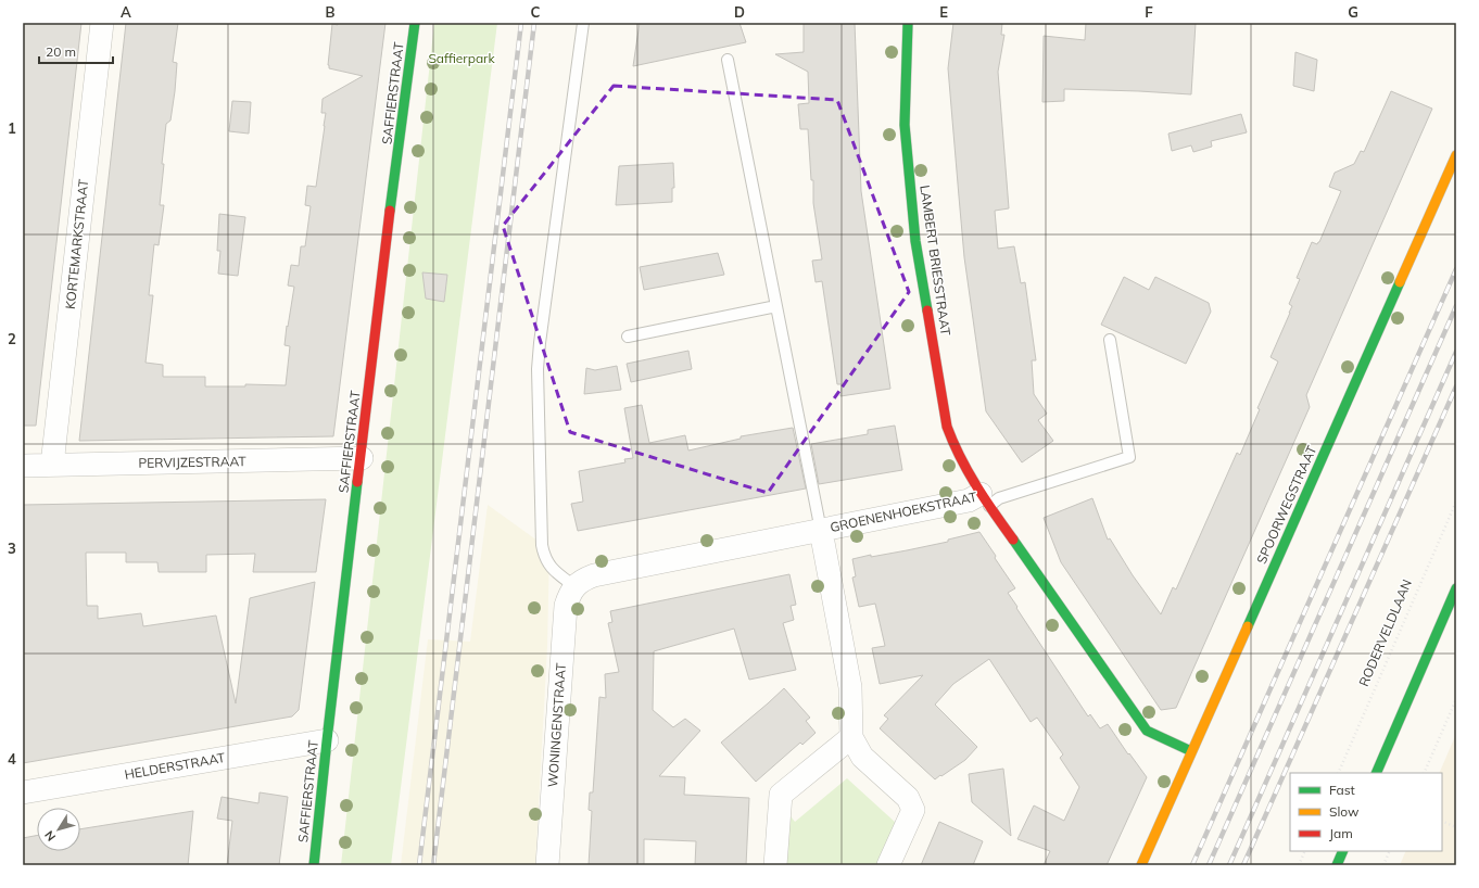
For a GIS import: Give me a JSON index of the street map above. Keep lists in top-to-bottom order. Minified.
{"streets":{"street":["SAFFIERSTRAAT","KORTEMARKSTRAAT","LAMBERT BRIESSTRAAT","PERVIJZESTRAAT","SPOORWEGSTRAAT","GROENENHOEKSTRAAT","WONINGENSTRAAT","HELDERSTRAAT"],"path":["RODERVELDLAAN"]},"crossings":[["SAFFIERSTRAAT","PERVIJZESTRAAT"],["SAFFIERSTRAAT","HELDERSTRAAT"],["KORTEMARKSTRAAT","PERVIJZESTRAAT"],["LAMBERT BRIESSTRAAT","GROENENHOEKSTRAAT"],["SPOORWEGSTRAAT","GROENENHOEKSTRAAT"],["GROENENHOEKSTRAAT","WONINGENSTRAAT"]],"parks":["Saffierpark"],"legend":["Fast","Slow","Jam"],"scale_bar":"20 m","north":"bottom left","grid":{"columns":["A","B","C","D","E","F","G"],"rows":["1","2","3","4"]}}
